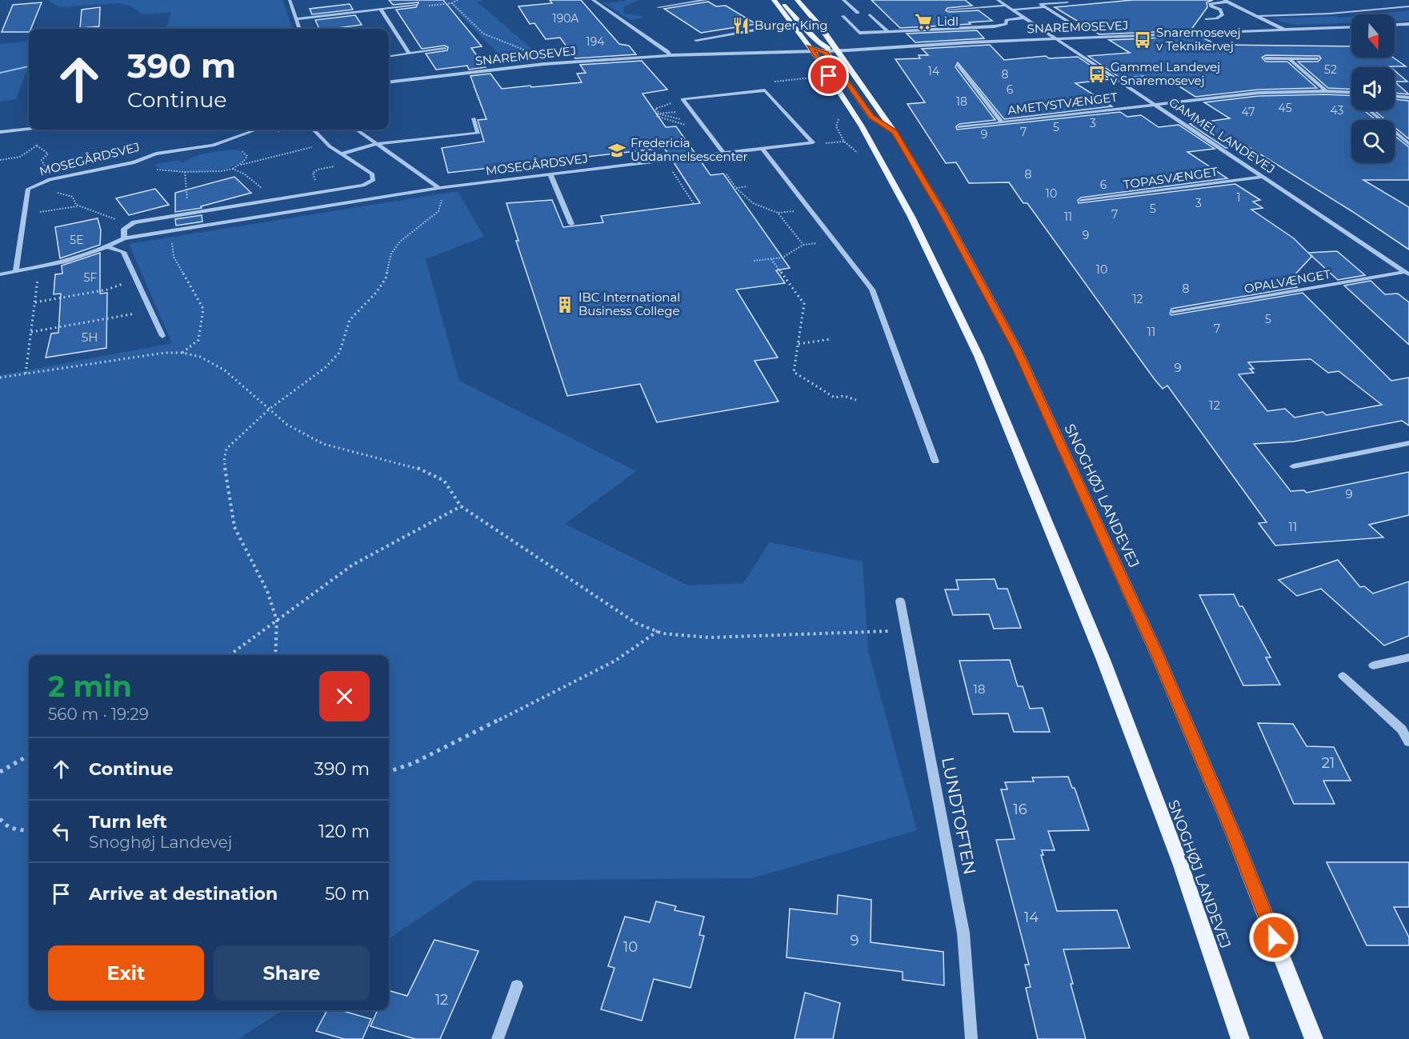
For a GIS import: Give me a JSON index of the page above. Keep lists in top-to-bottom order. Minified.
{"streets":{"main road":["SNOGHØJ LANDEVEJ"],"street":["SNAREMOSEVEJ","AMETYSTVÆNGET","GAMMEL LANDEVEJ","MOSEGÅRDSVEJ","TOPASVÆNGET","OPALVÆNGET","LUNDTOFTEN"]},"crossings":[["SNAREMOSEVEJ","GAMMEL LANDEVEJ"],["SNAREMOSEVEJ","SNOGHØJ LANDEVEJ"],["AMETYSTVÆNGET","GAMMEL LANDEVEJ"],["GAMMEL LANDEVEJ","TOPASVÆNGET"],["GAMMEL LANDEVEJ","OPALVÆNGET"]],"places":{"supermarket":["Lidl"],"restaurant":["Burger King"],"bus stop":["Snaremosevej v Teknikervej","Gammel Landevej v Snaremosevej"],"school or university":["Fredericia Uddannelsescenter"],"building":["IBC International Business College"]},"house_numbers":["190A","194","52","14","8","6","18","45","43","47","3","5","7","9","8","6","10","1","3","5","7","11","9","5E","10","5F","8","12","5","7","11","5H","9","12","9","11","18","21","16","14","9","10","12"],"north":"bottom","page":{"turn":["390 m","Continue"],"heading":["2 min","560 m · 19:29"],"list":[{"name":"Continue","value":"390 m"},{"name":"Turn left","note":"Snoghøj Landevej","value":"120 m"},{"name":"Arrive at destination","value":"50 m"}],"buttons":["Exit","Share"]}}
